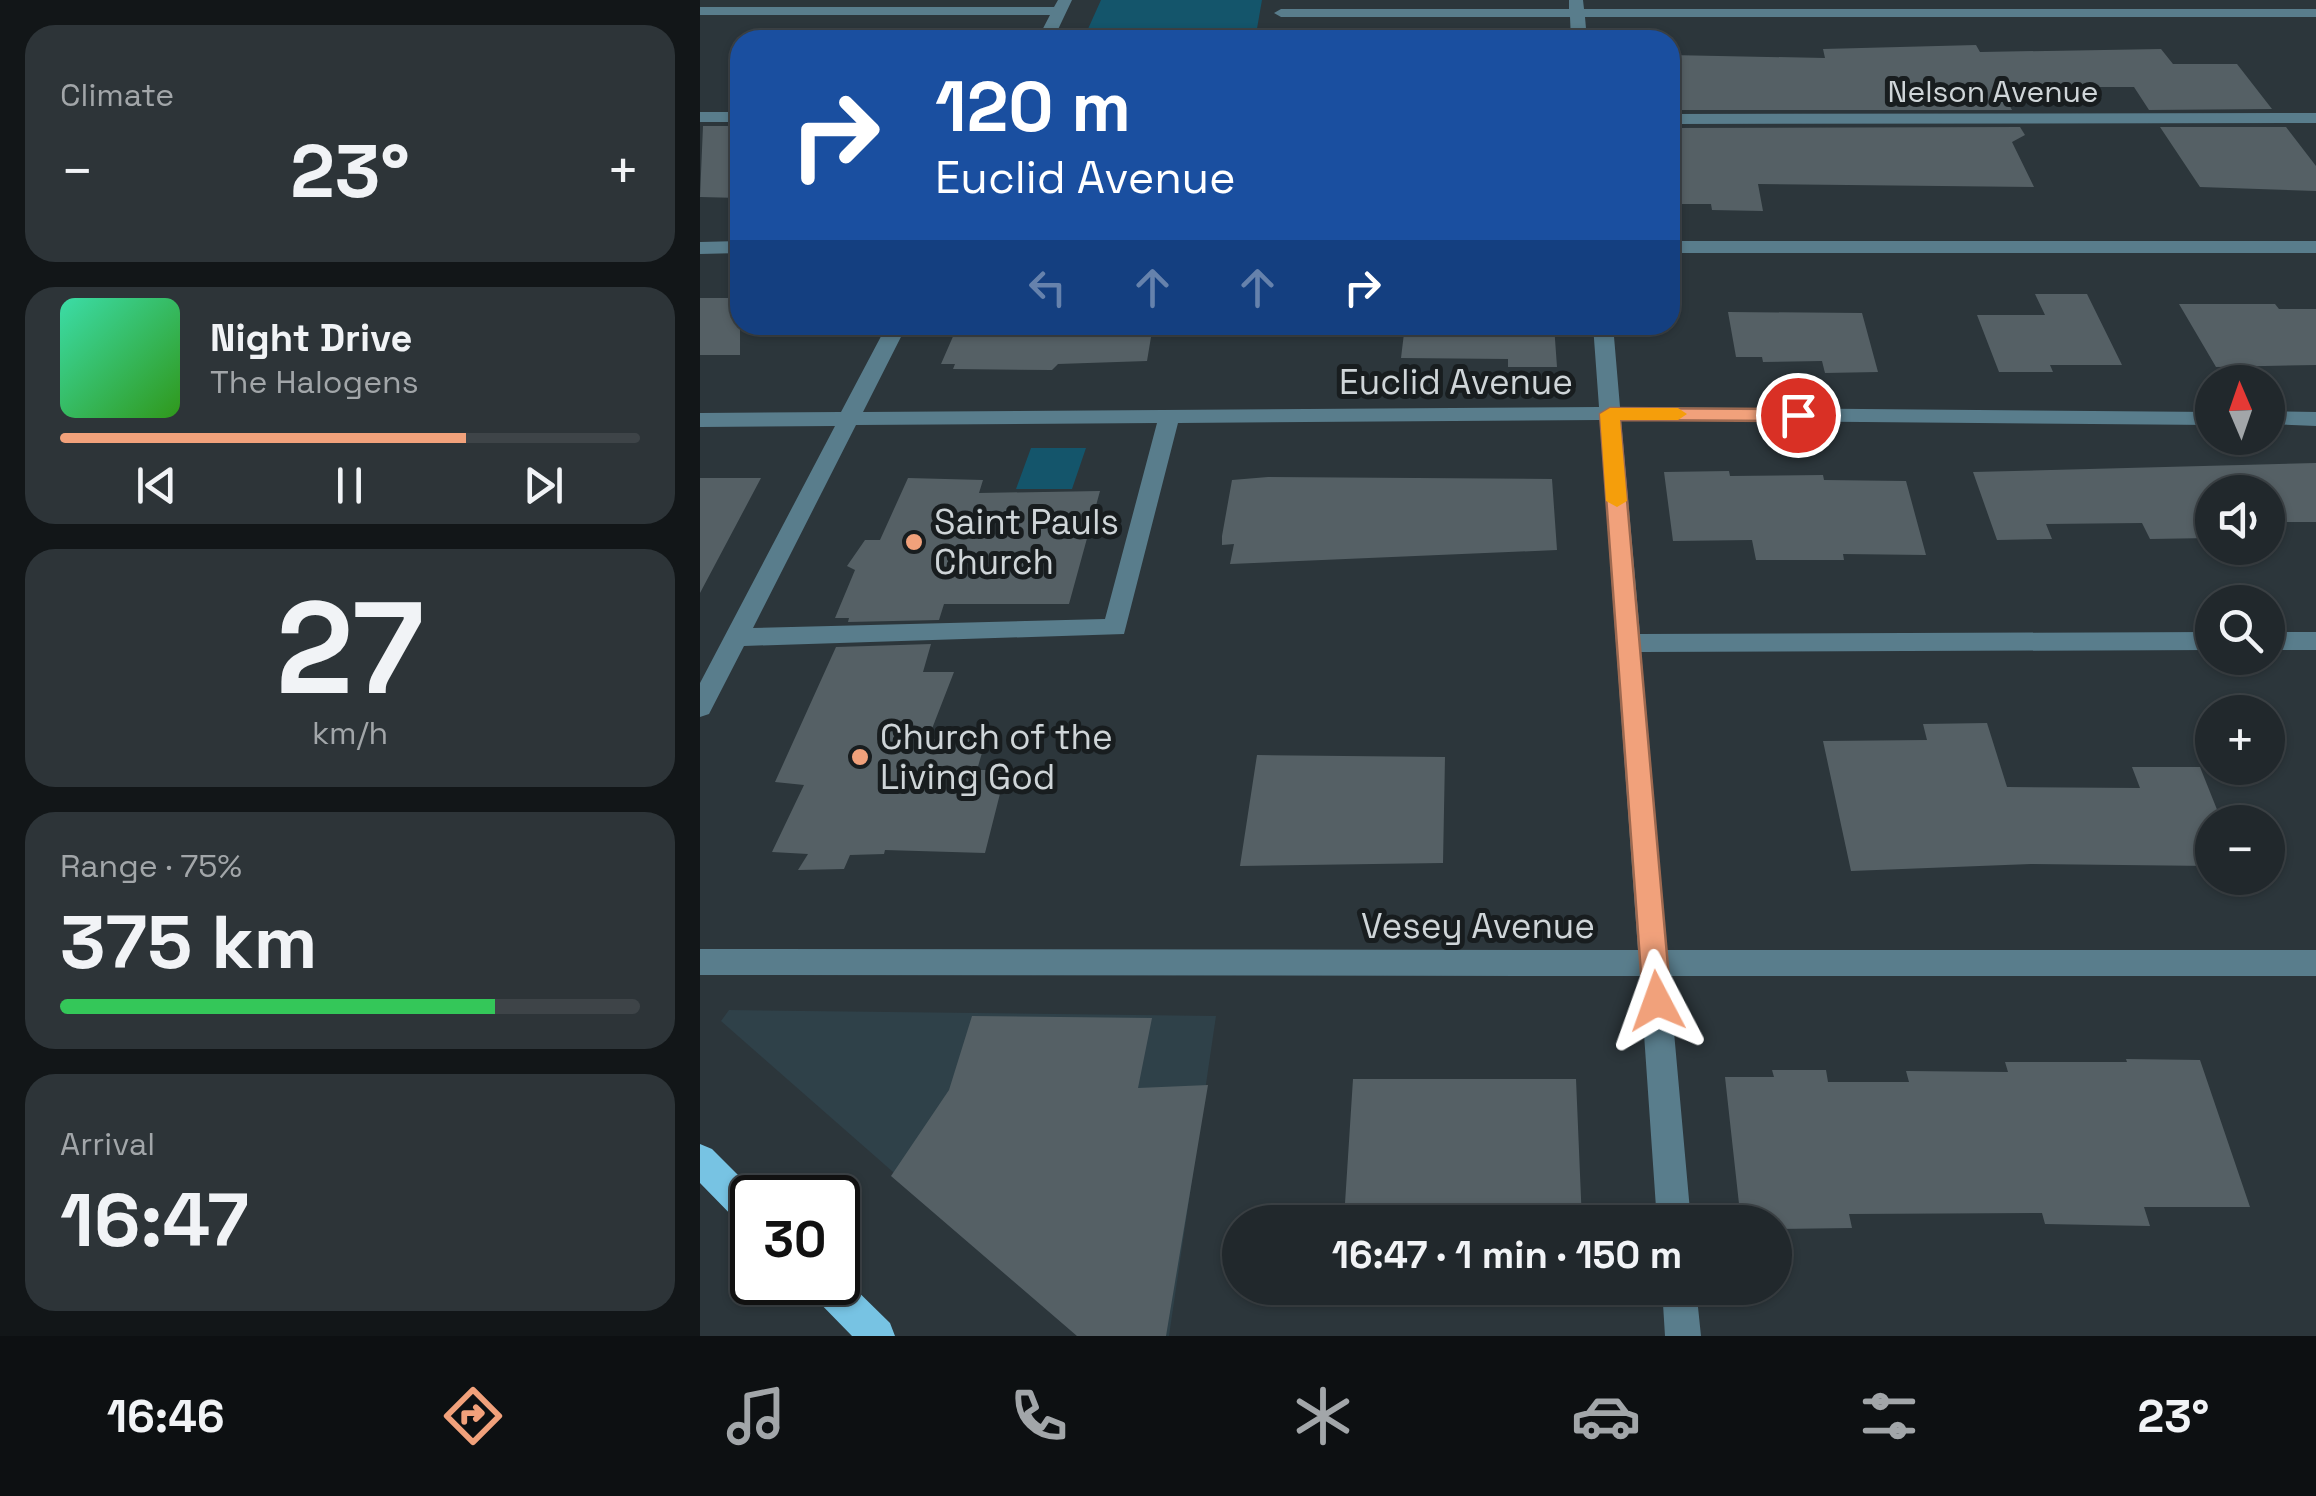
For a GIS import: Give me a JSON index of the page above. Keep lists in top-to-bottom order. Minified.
{"streets":{"street":["Nelson Avenue","Euclid Avenue","Vesey Avenue"]},"places":["Saint Pauls Church","Church of the Living God"],"north":"top","page":{"tile":["Climate",["27","km/h"],["Range · 75%","375 km"],["Arrival","16:47"]],"turn":["120 m","Euclid Avenue"],"heat":["−","23°","+"],"song":["Night Drive","The Halogens"],"map_buttons":["+","−"],"limit":"30","trip":"16:47 · 1 min · 150 m","tabs":["16:46","23°"]}}
